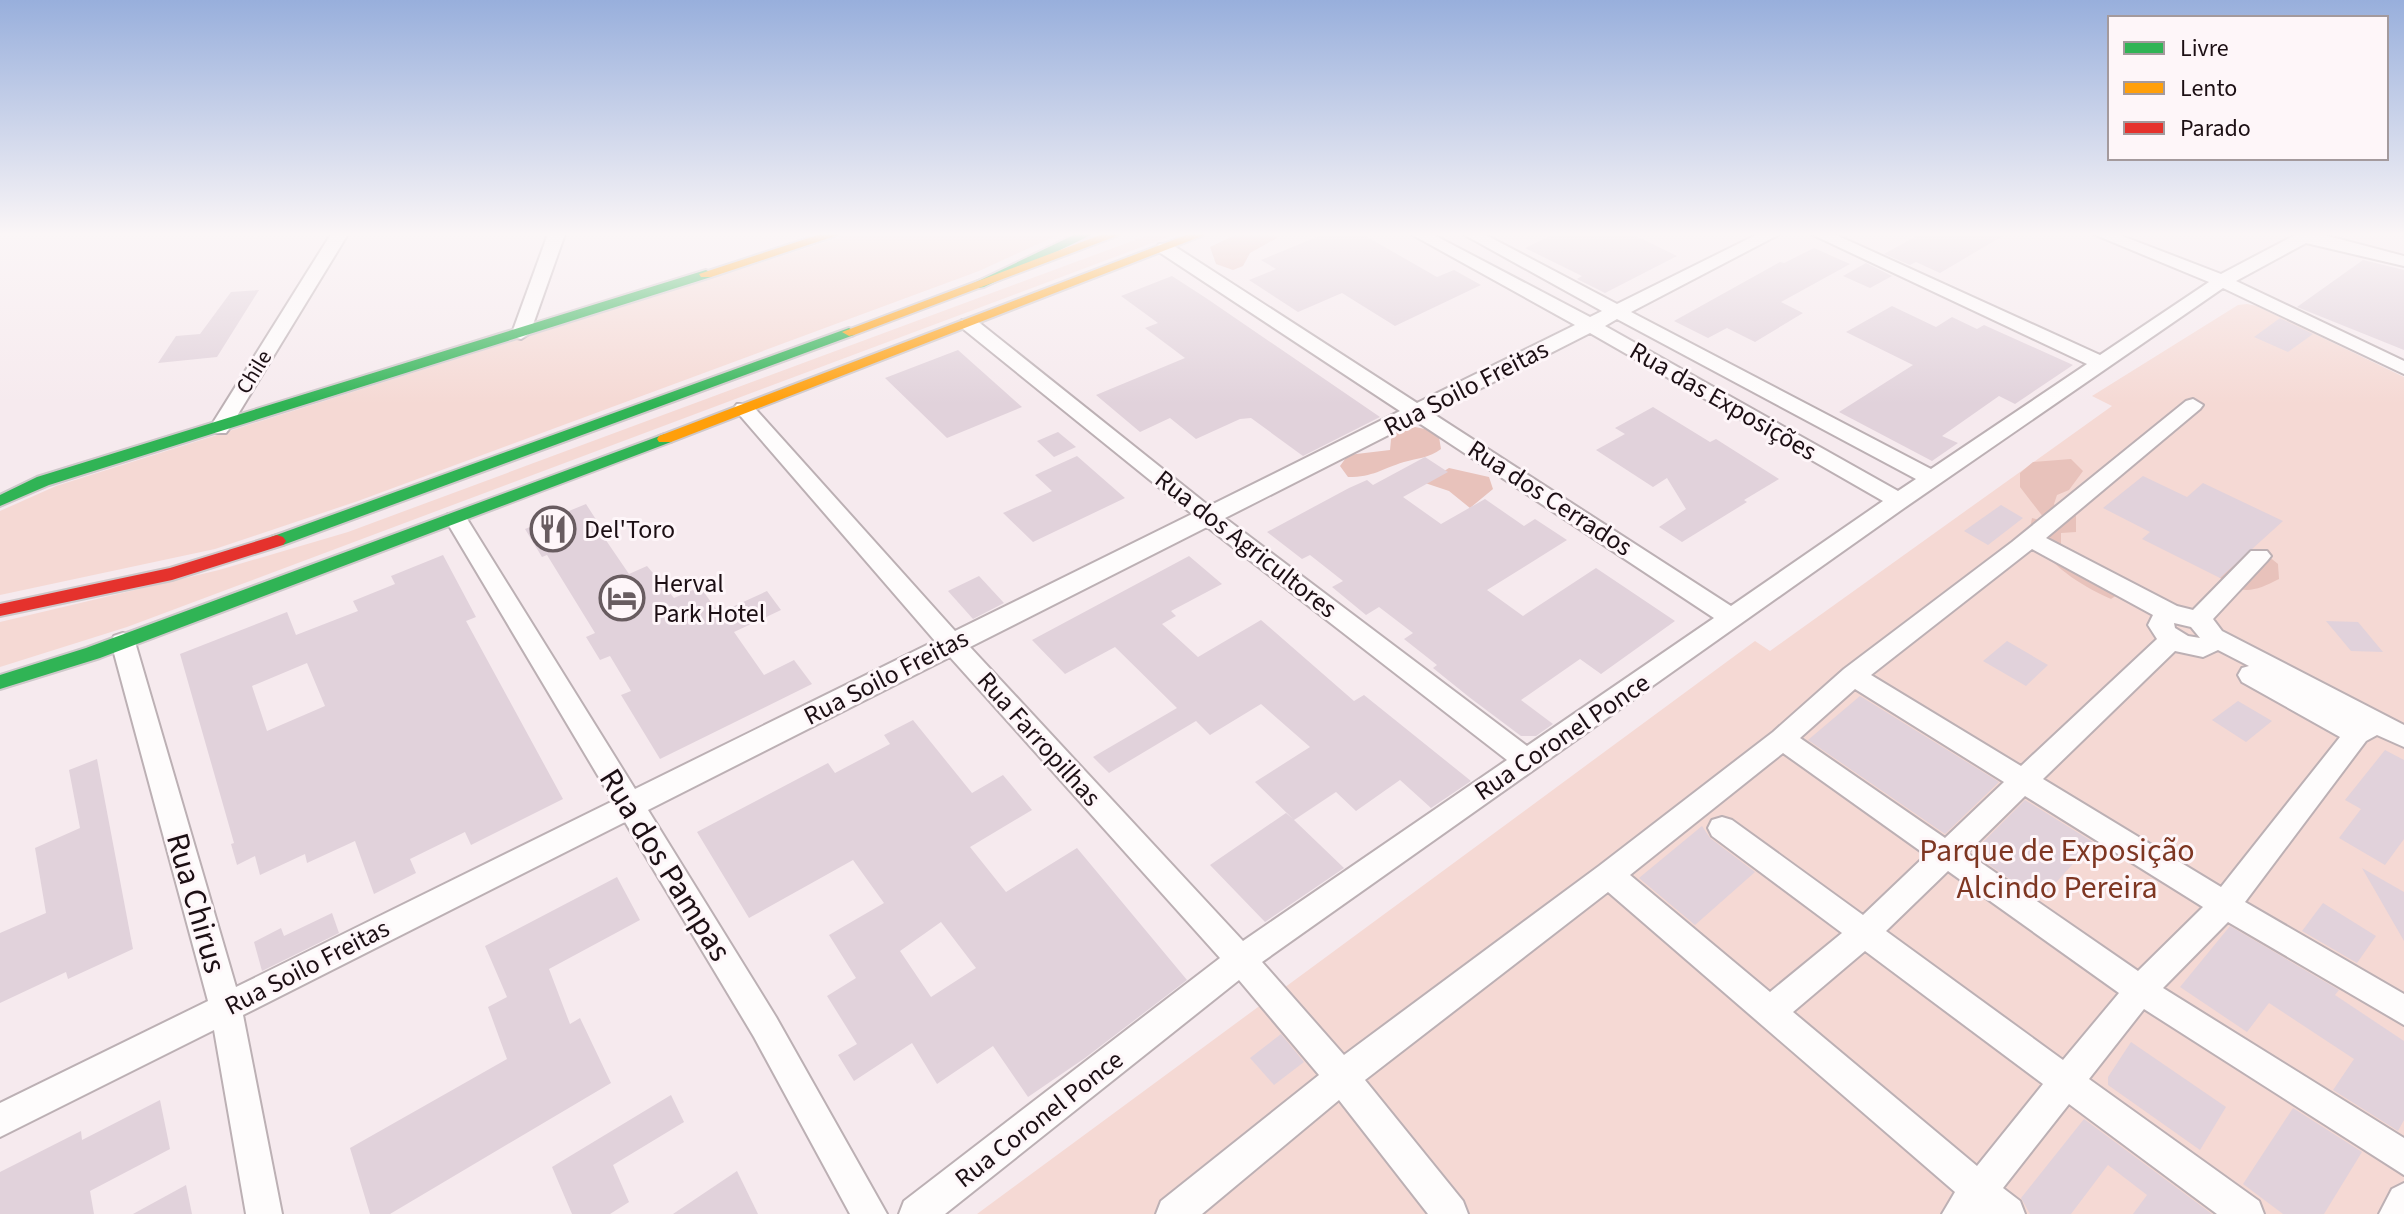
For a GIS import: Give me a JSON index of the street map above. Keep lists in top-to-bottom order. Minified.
{"streets":{"street":["Chile","Rua Soilo Freitas","Rua das Exposições","Rua dos Cerrados","Rua dos Agricultores","Rua Coronel Ponce","Rua Farropilhas","Rua dos Pampas","Rua Chirus"]},"crossings":[["Rua Soilo Freitas","Rua das Exposições"],["Rua Soilo Freitas","Rua dos Cerrados"],["Rua Soilo Freitas","Rua dos Agricultores"],["Rua Soilo Freitas","Rua Farropilhas"],["Rua Soilo Freitas","Rua dos Pampas"],["Rua Soilo Freitas","Rua Chirus"],["Rua das Exposições","Rua Coronel Ponce"],["Rua dos Cerrados","Rua Coronel Ponce"],["Rua dos Agricultores","Rua Coronel Ponce"],["Rua Coronel Ponce","Rua Farropilhas"]],"parks":["Parque de Exposição Alcindo Pereira"],"places":{"restaurant":["Del'Toro"],"hotel":["Herval Park Hotel"]},"legend":["Livre","Lento","Parado"]}
